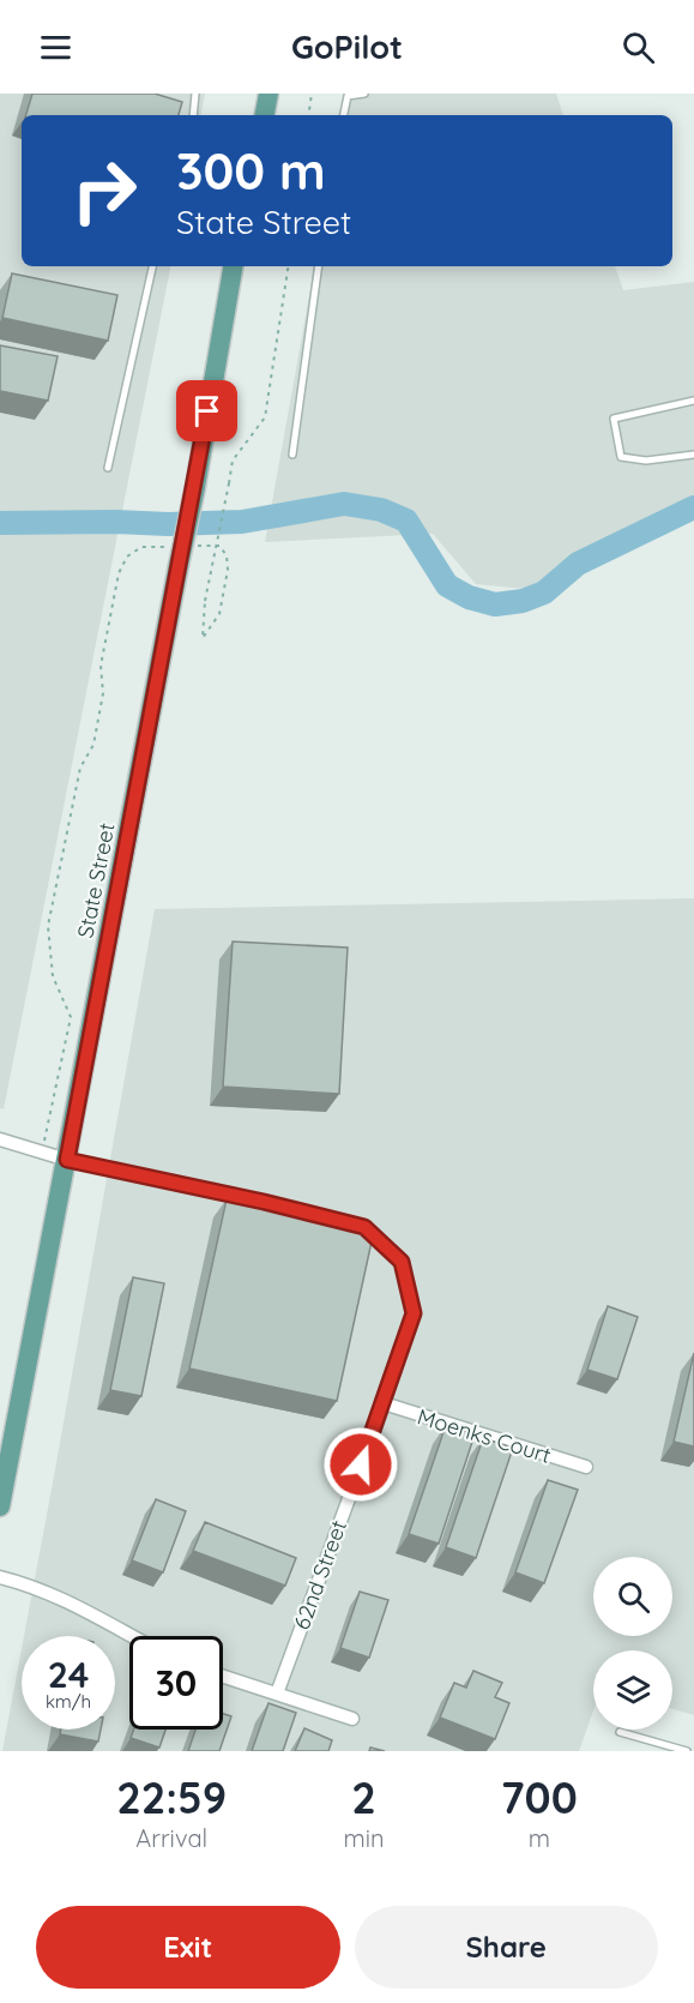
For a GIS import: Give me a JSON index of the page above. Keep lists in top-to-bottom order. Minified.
{"streets":{"main road":["State Street"],"street":["Moenks Court","62nd Street"]},"crossings":[["State Street","62nd Street"],["Moenks Court","62nd Street"]],"page":{"header":"GoPilot","turn":["300 m","State Street"],"speed":"24 km/h","limit":"30","eta":["22:59","Arrival","2","min","700","m"],"buttons":["Exit","Share"]}}
